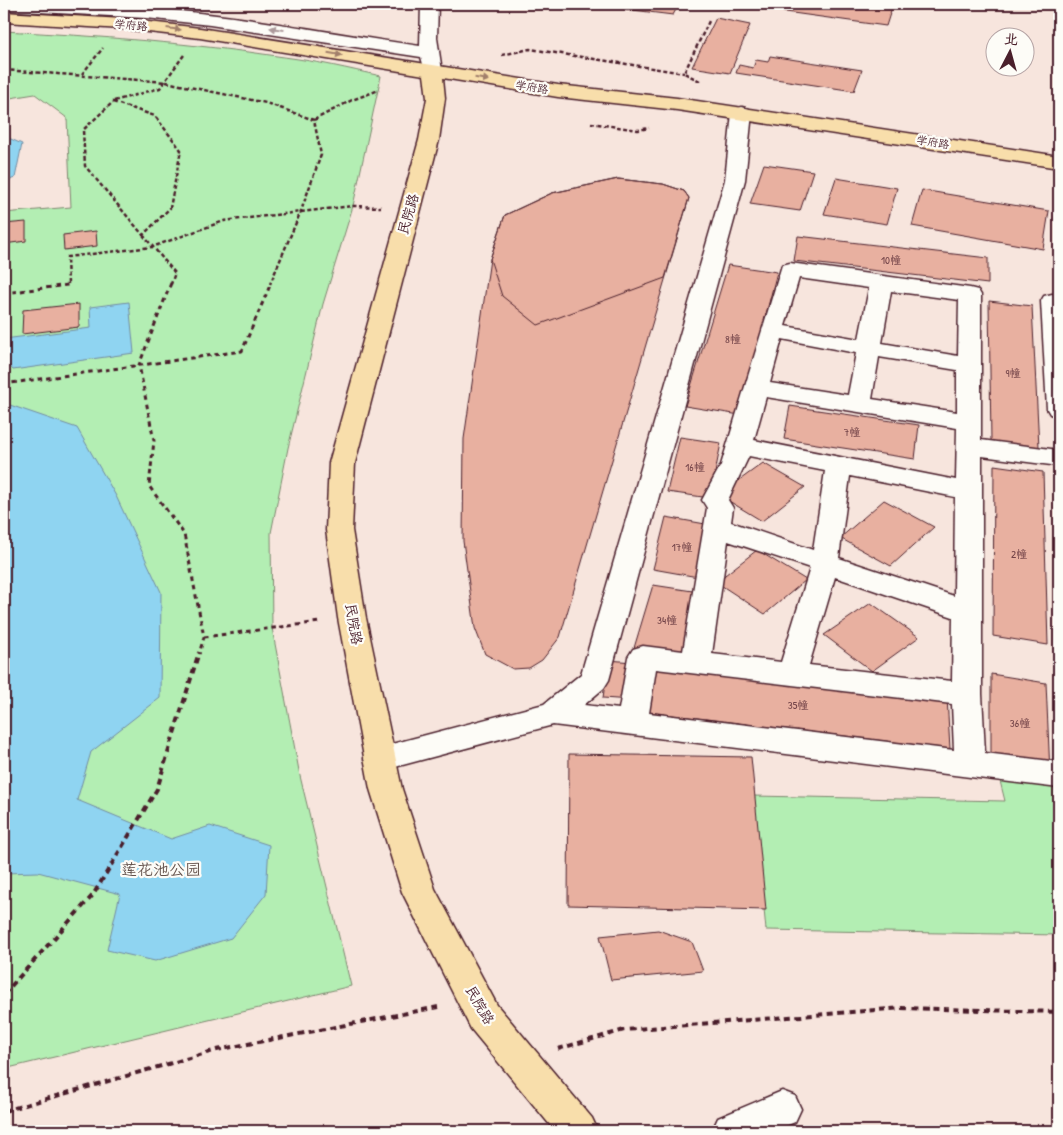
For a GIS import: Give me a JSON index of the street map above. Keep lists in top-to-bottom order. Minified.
{"streets":{"main road":["学府路","民院路"]},"crossings":[["学府路","民院路"]],"parks":["莲花池公园"],"house_numbers":["10幢","8幢","9幢","7幢","16幢","17幢","2幢","34幢","35幢","36幢"],"north":"top"}
